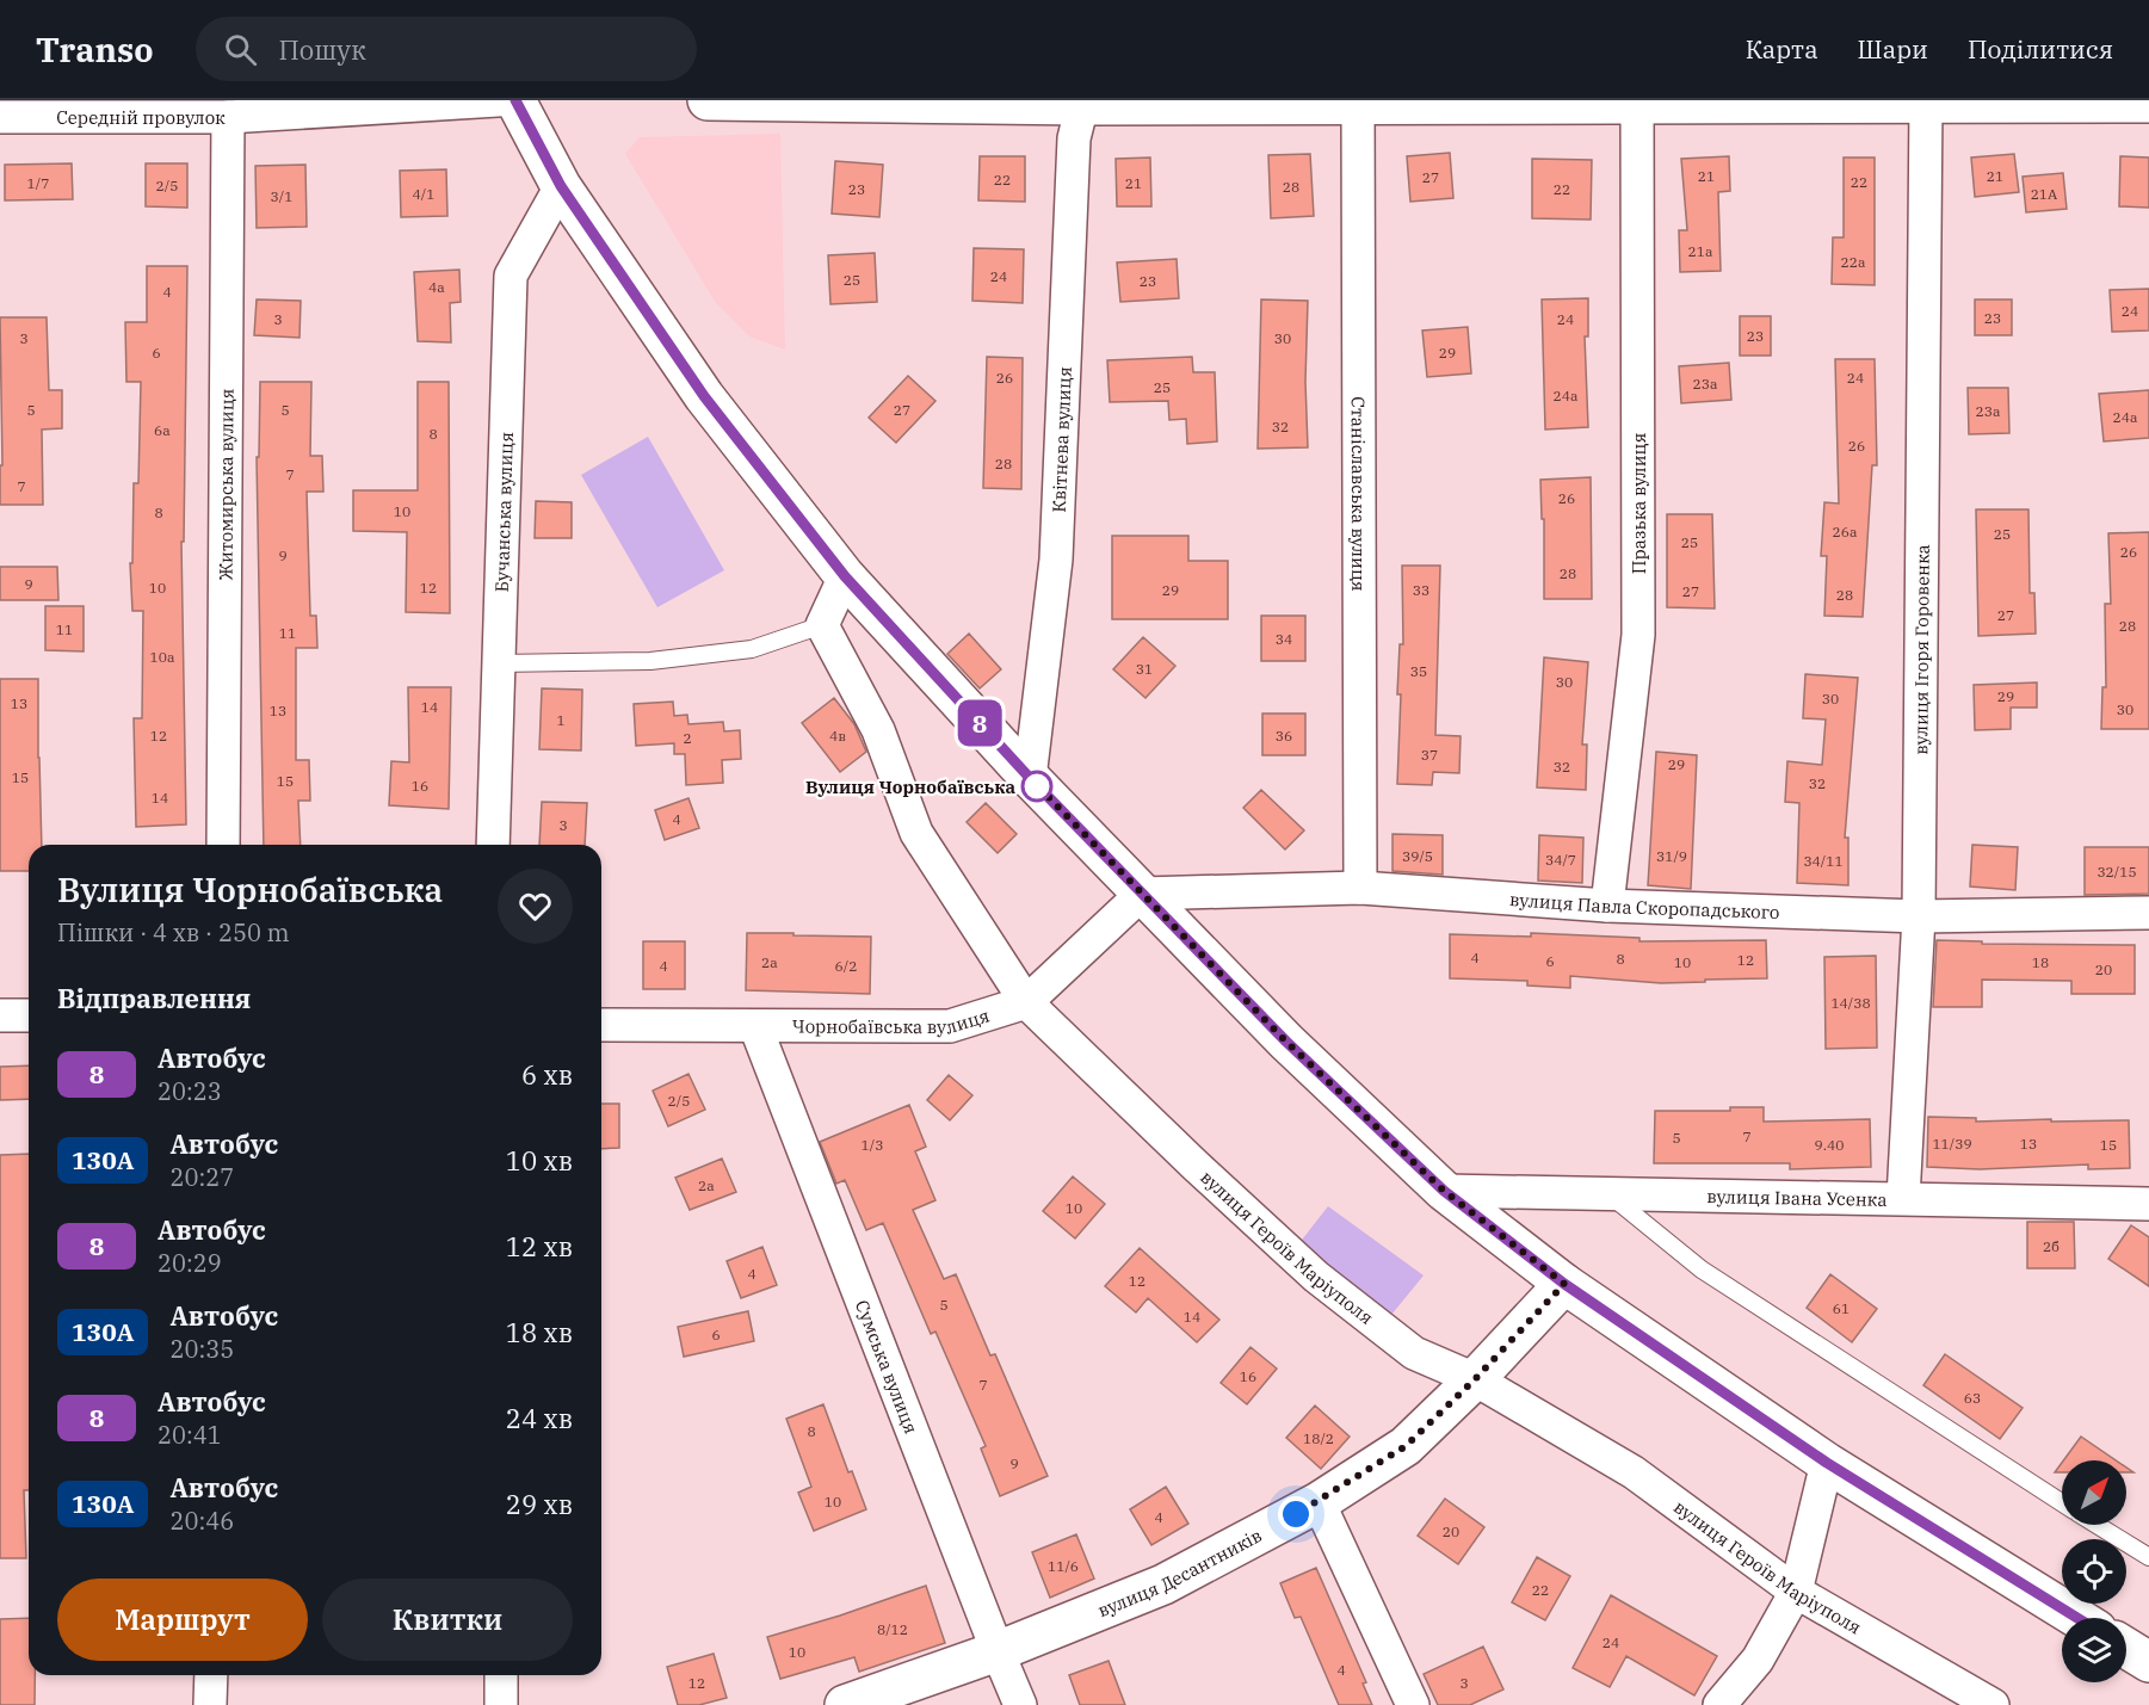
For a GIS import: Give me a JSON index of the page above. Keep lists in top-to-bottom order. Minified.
{"streets":{"street":["Середній провулок","Квітнева вулиця","Житомирська вулиця","Станіславська вулиця","Празька вулиця","Бучанська вулиця","вулиця Ігоря Горовенка","вулиця Павла Скоропадського","Чорнобаївська вулиця","вулиця Івана Усенка","вулиця Героїв Маріуполя","Сумська вулиця","вулиця Десантників"]},"crossings":[["Середній провулок","Житомирська вулиця"],["Станіславська вулиця","вулиця Павла Скоропадського"],["Празька вулиця","вулиця Павла Скоропадського"],["вулиця Ігоря Горовенка","вулиця Павла Скоропадського"],["вулиця Ігоря Горовенка","вулиця Івана Усенка"],["вулиця Павла Скоропадського","Чорнобаївська вулиця"],["Чорнобаївська вулиця","вулиця Героїв Маріуполя"],["Чорнобаївська вулиця","Сумська вулиця"],["вулиця Героїв Маріуполя","вулиця Десантників"],["Сумська вулиця","вулиця Десантників"]],"places":["Вулиця Чорнобаївська"],"lines":["bus line 8"],"house_numbers":["21","21","27","22","22","1/7","21","2/5","28","23","22","4/1","21А","3/1","21а","22а","24","25","23","4а","4","24","23","3","24","23","3","30","6","29","26","24","23а","25","24а","5","5","27","23а","24а","32","6а","8","26","28","7","7","26","10","8","26а","25","25","26","9","28","9","10","12","29","33","27","28","27","28","11","11","34","10а","31","35","30","29","30","13","14","30","13","1","12","4в","36","2","37","29","32","15","15","32","16","14","4","3","39/5","31/9","34/7","34/11","32/15","4","8","12","6","2а","10","18","4","6/2","20","14/38","2/5","7","5","11/39","13","1/3","9.40","15","2а","10","2б","4","12","5","61","14","6","16","7","63","8","18/2","9","10","4","20","11/6","22","8/12","24","10","4","12","3"],"north":"top right","page":{"header":"Transo","search":"Пошук","nav":["Карта","Шари","Поділитися"],"on_map":"8","heading":[["Вулиця Чорнобаївська","Пішки · 4 хв · 250 m"],"Відправлення"],"list":[{"mark":"8","name":"Автобус","note":"20:23","value":"6 хв"},{"mark":"130А","name":"Автобус","note":"20:27","value":"10 хв"},{"mark":"8","name":"Автобус","note":"20:29","value":"12 хв"},{"mark":"130А","name":"Автобус","note":"20:35","value":"18 хв"},{"mark":"8","name":"Автобус","note":"20:41","value":"24 хв"},{"mark":"130А","name":"Автобус","note":"20:46","value":"29 хв"}],"buttons":["Маршрут","Квитки"]}}
